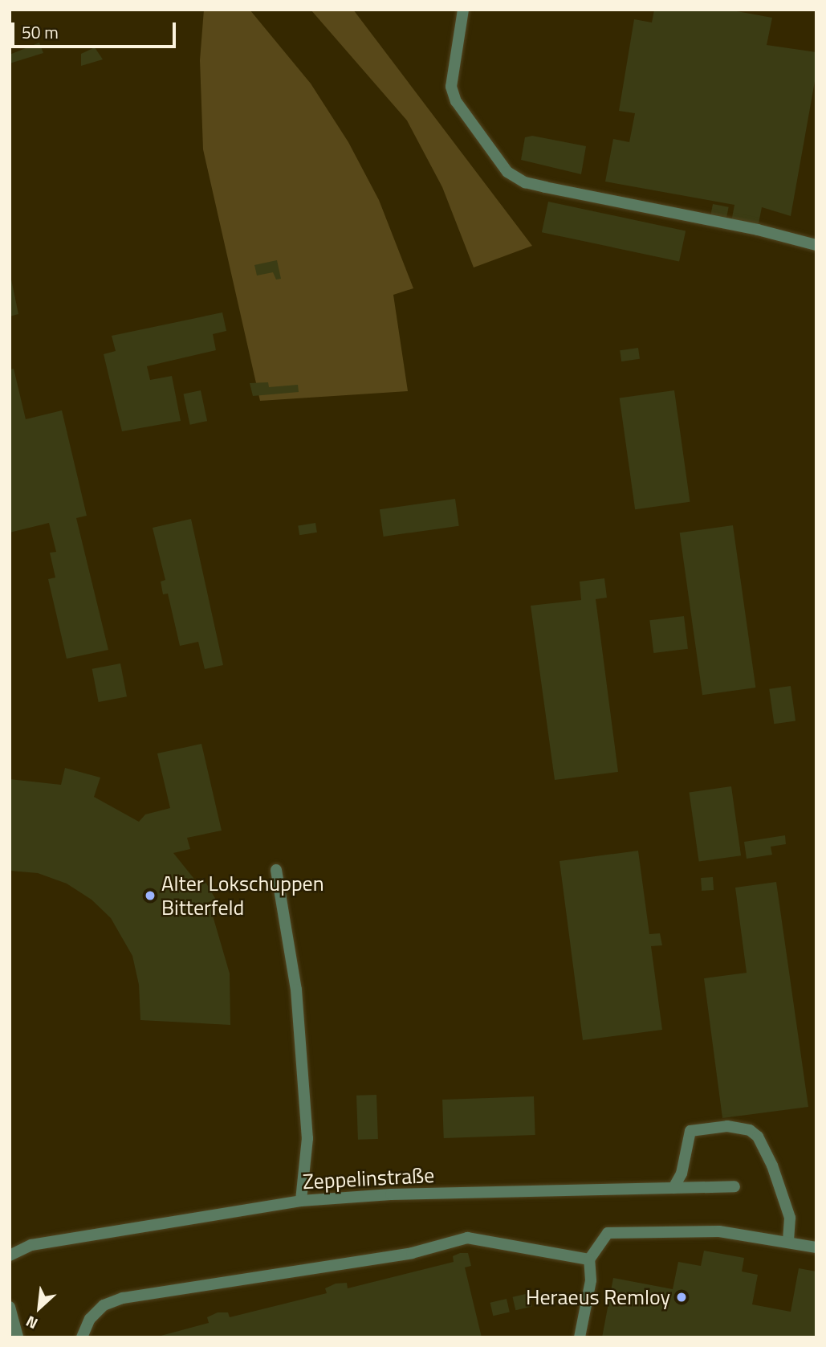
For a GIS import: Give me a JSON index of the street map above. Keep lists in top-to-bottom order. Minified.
{"streets":{"street":["Zeppelinstraße"]},"places":["Alter Lokschuppen Bitterfeld","Heraeus Remloy"],"scale_bar":"50 m","north":"bottom left"}
